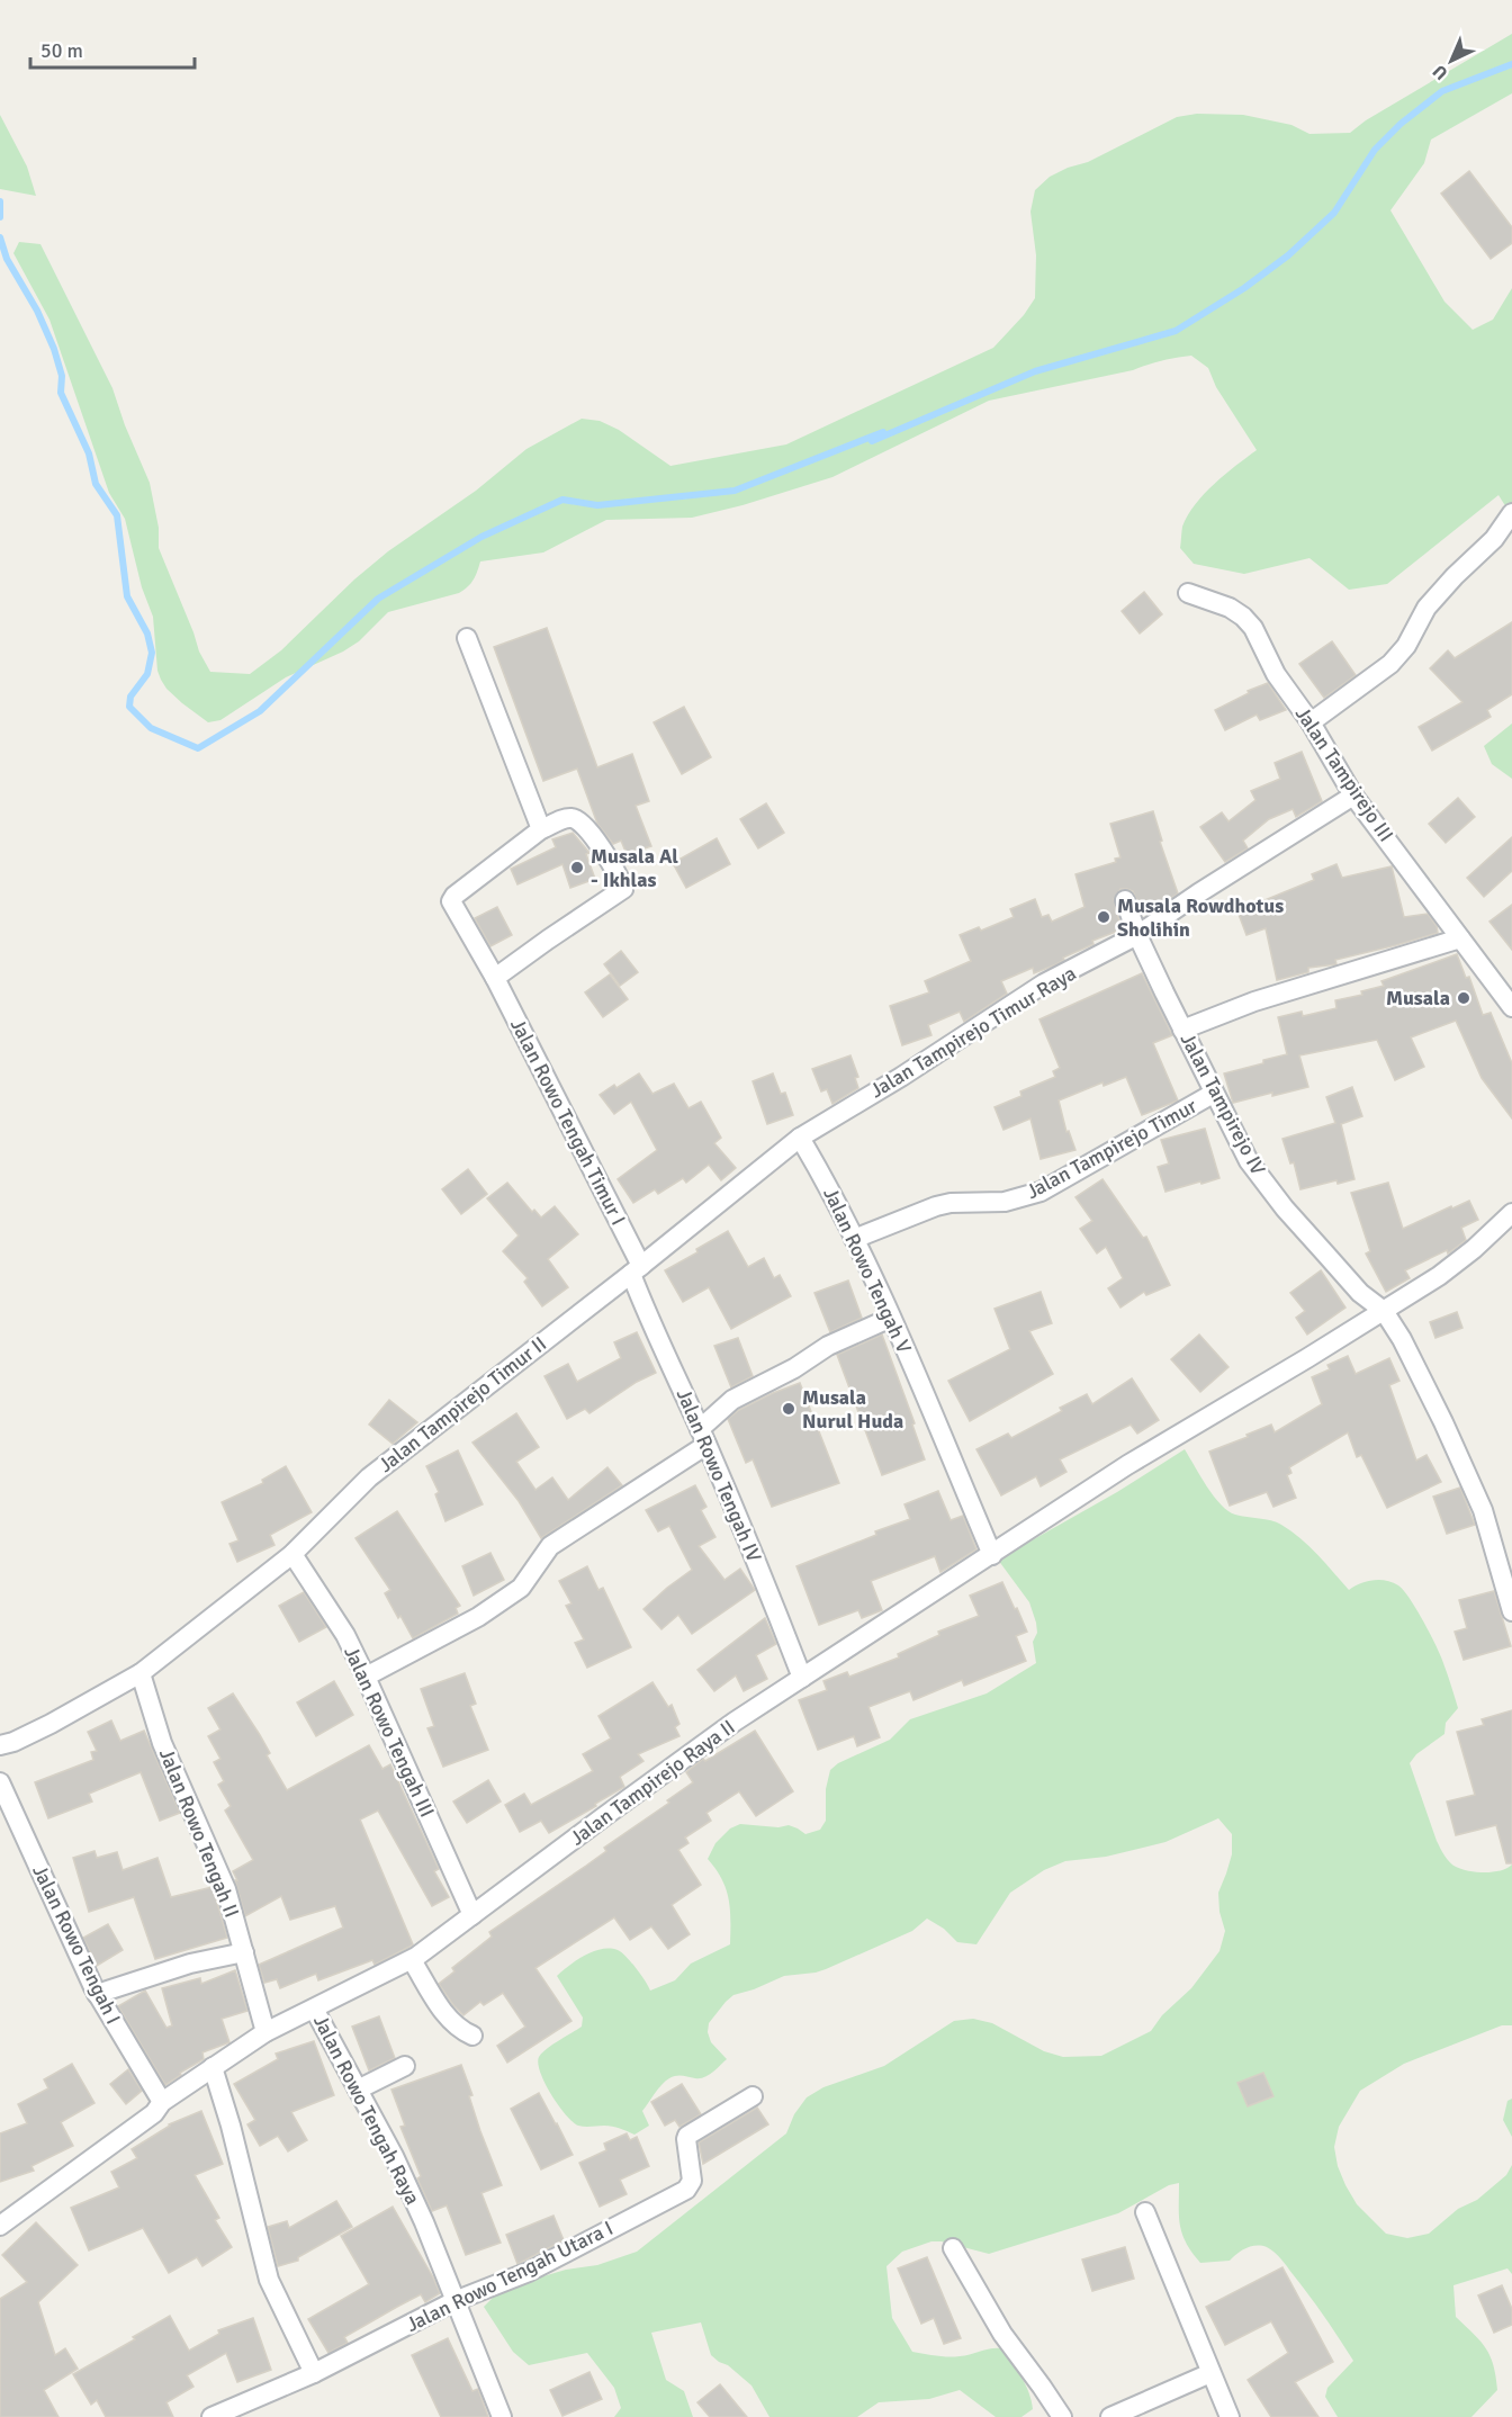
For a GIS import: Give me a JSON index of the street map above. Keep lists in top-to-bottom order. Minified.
{"streets":{"street":["Jalan Tampirejo III","Jalan Tampirejo Timur Raya","Jalan Tampirejo IV","Jalan Rowo Tengah Timur I","Jalan Tampirejo Timur","Jalan Rowo Tengah V","Jalan Tampirejo Timur II","Jalan Rowo Tengah IV","Jalan Rowo Tengah III","Jalan Tampirejo Raya II","Jalan Rowo Tengah II","Jalan Rowo Tengah I","Jalan Rowo Tengah Raya","Jalan Rowo Tengah Utara I"]},"crossings":[["Jalan Tampirejo III","Jalan Tampirejo Timur Raya"],["Jalan Tampirejo Timur Raya","Jalan Tampirejo IV"],["Jalan Tampirejo Timur Raya","Jalan Rowo Tengah Timur I"],["Jalan Tampirejo Timur Raya","Jalan Rowo Tengah V"],["Jalan Tampirejo Timur Raya","Jalan Tampirejo Timur II"],["Jalan Tampirejo Timur Raya","Jalan Rowo Tengah IV"],["Jalan Tampirejo IV","Jalan Tampirejo Timur"],["Jalan Tampirejo IV","Jalan Tampirejo Raya II"],["Jalan Rowo Tengah Timur I","Jalan Tampirejo Timur II"],["Jalan Rowo Tengah Timur I","Jalan Rowo Tengah IV"],["Jalan Tampirejo Timur","Jalan Rowo Tengah V"],["Jalan Rowo Tengah V","Jalan Tampirejo Raya II"],["Jalan Tampirejo Timur II","Jalan Rowo Tengah IV"],["Jalan Tampirejo Timur II","Jalan Rowo Tengah III"],["Jalan Tampirejo Timur II","Jalan Rowo Tengah II"],["Jalan Rowo Tengah IV","Jalan Tampirejo Raya II"],["Jalan Rowo Tengah III","Jalan Tampirejo Raya II"],["Jalan Tampirejo Raya II","Jalan Rowo Tengah Raya"],["Jalan Rowo Tengah II","Jalan Rowo Tengah Raya"],["Jalan Rowo Tengah I","Jalan Rowo Tengah Raya"],["Jalan Rowo Tengah Raya","Jalan Rowo Tengah Utara I"]],"places":["Musala Al - Ikhlas","Musala Rowdhotus Sholihin","Musala","Musala Nurul Huda"],"scale_bar":"50 m","north":"bottom left"}
